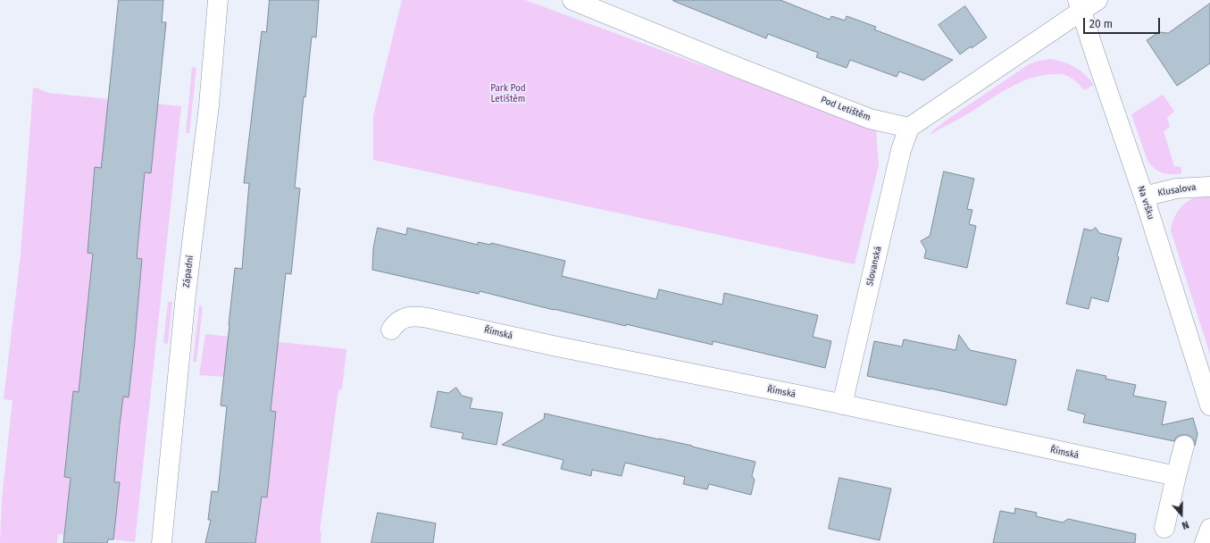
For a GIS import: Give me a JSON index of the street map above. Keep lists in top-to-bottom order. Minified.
{"streets":{"street":["Pod Letištěm","Klusalova","Na vršku","Slovanská","Západní","Římská"]},"crossings":[["Pod Letištěm","Slovanská"],["Klusalova","Na vršku"],["Slovanská","Římská"]],"parks":["Park Pod Letištěm"],"scale_bar":"20 m","north":"bottom"}
